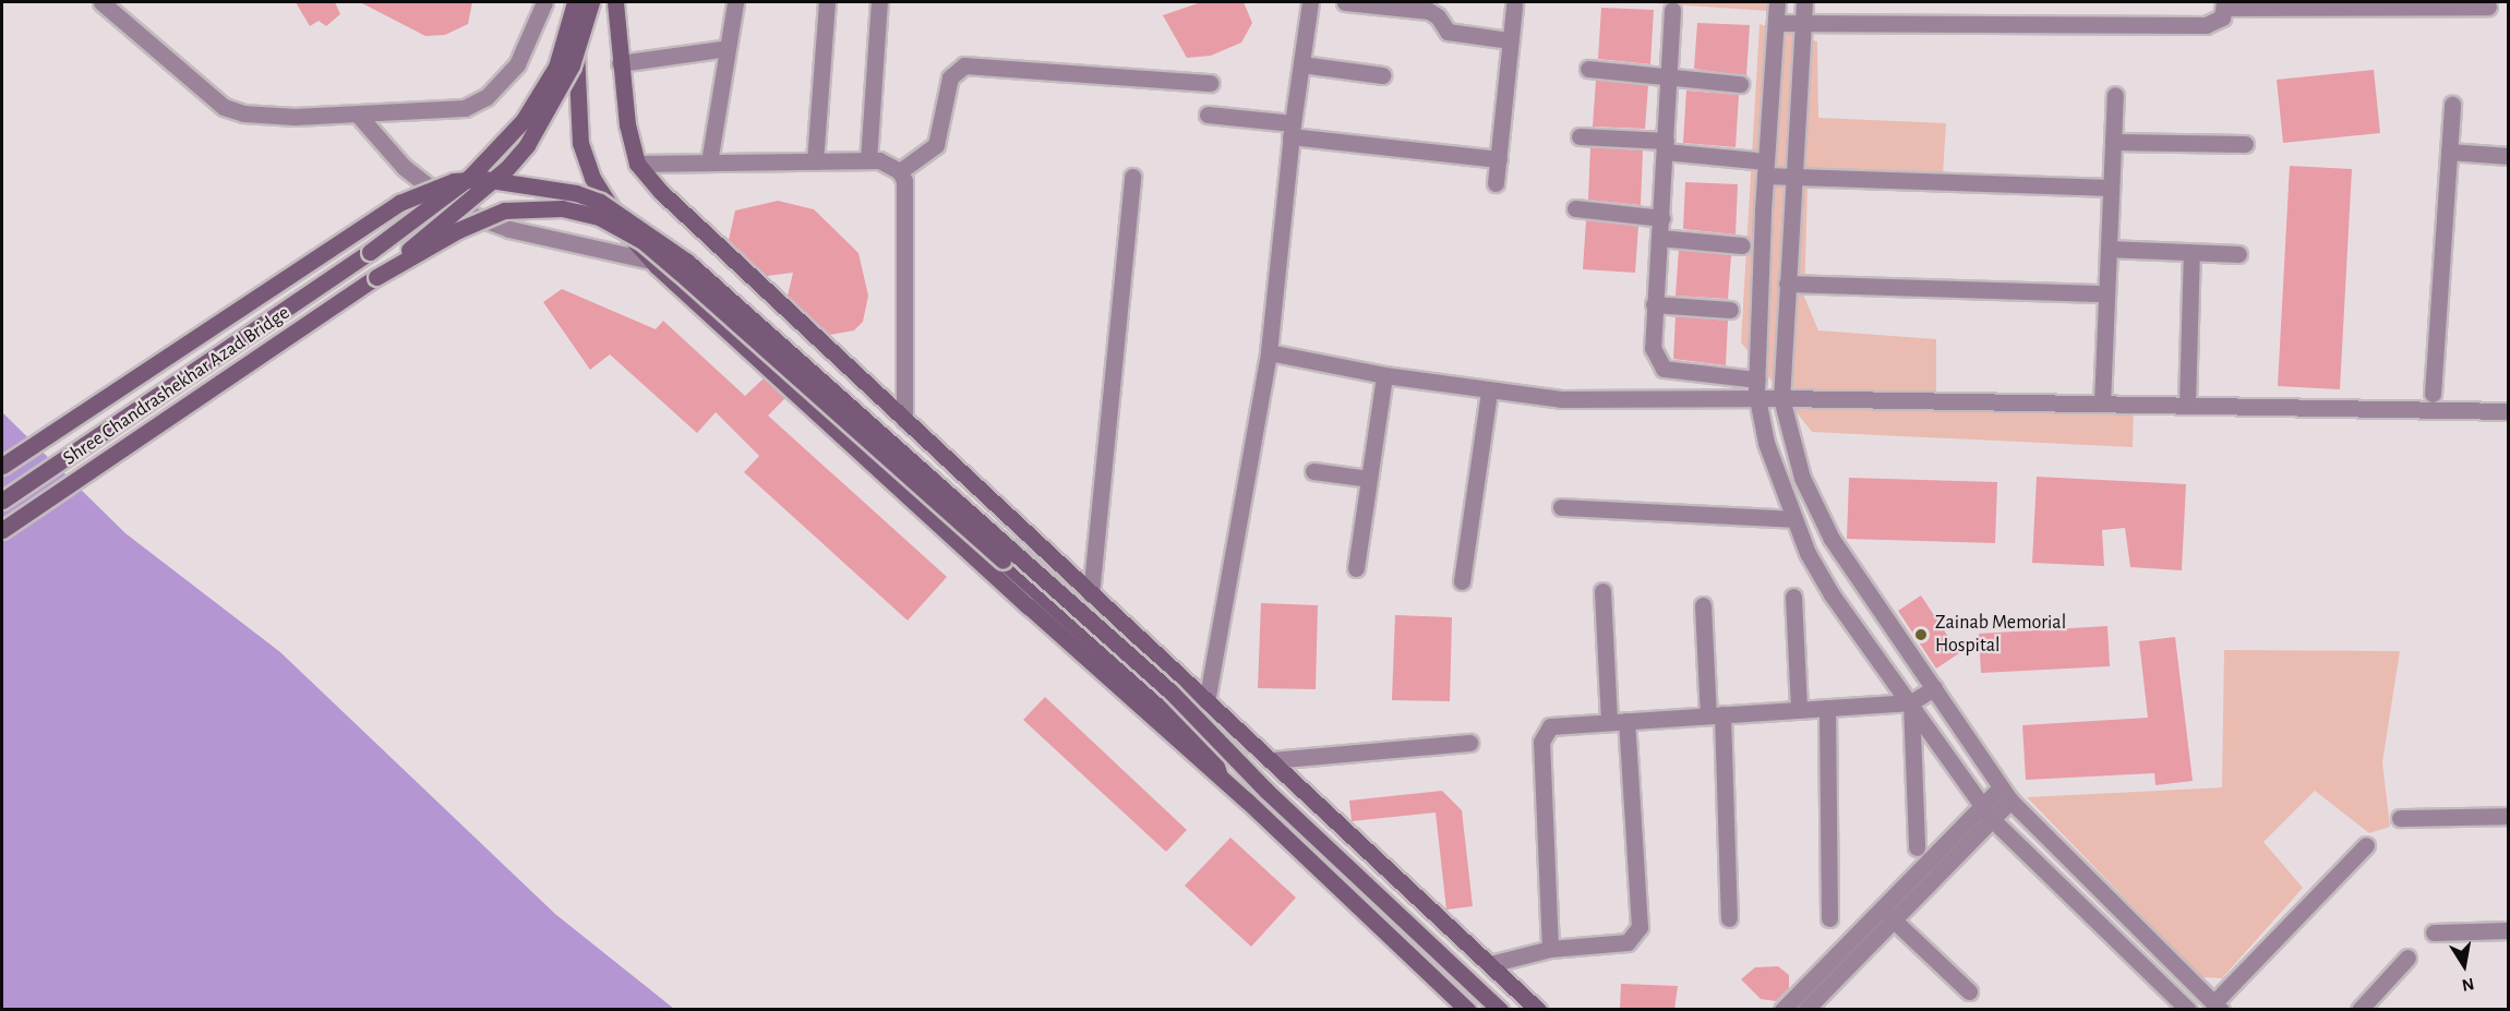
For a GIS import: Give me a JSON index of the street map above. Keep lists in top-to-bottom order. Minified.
{"streets":{"main road":["Shree Chandrashekhar Azad Bridge"]},"places":["Zainab Memorial Hospital"],"north":"bottom"}
